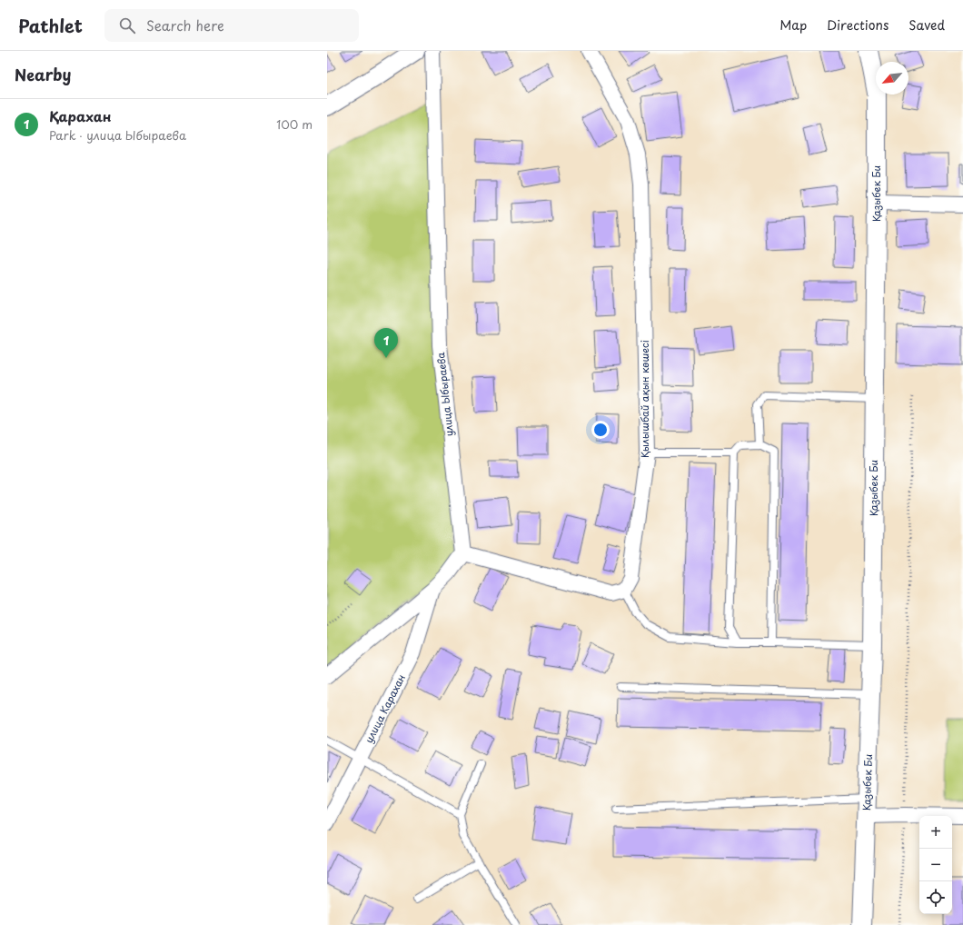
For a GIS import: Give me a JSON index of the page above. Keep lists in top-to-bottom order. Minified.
{"streets":{"street":["Қазыбек Би","улица Ыбыраева","Қылышбай ақын көшесі","улица Карахан"]},"north":"bottom left","page":{"header":"Pathlet","search":"Search here","nav":["Map","Directions","Saved"],"heading":"Nearby","list":[{"mark":"1","name":"Қарахан","note":"Park · улица Ыбыраева","value":"100 m"}],"pins":"1","map_buttons":["+","−"]}}
